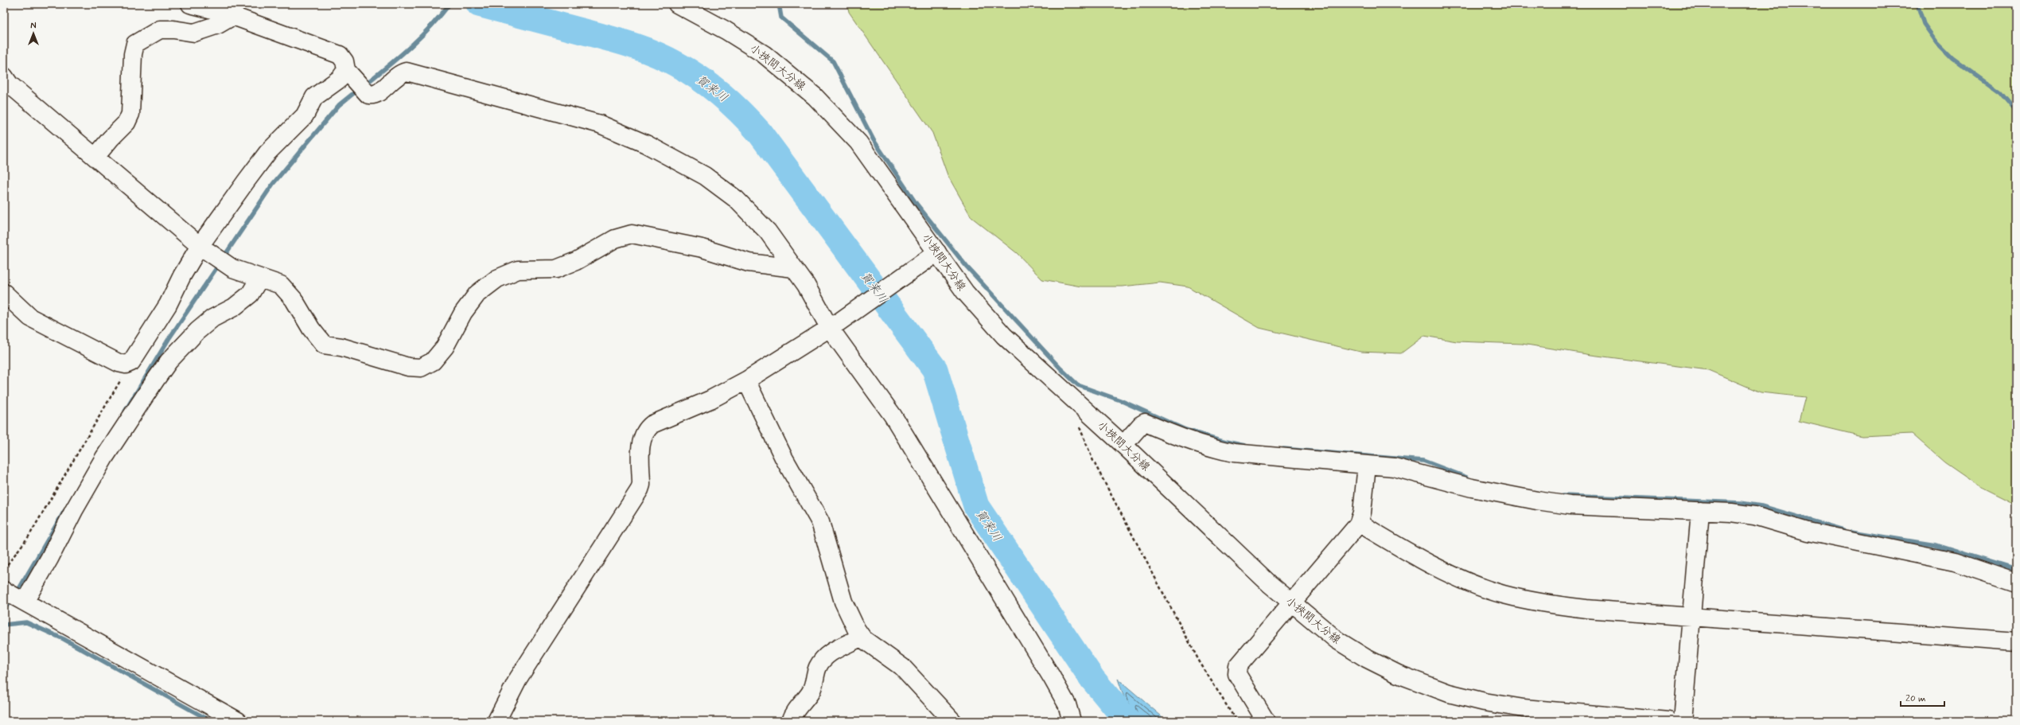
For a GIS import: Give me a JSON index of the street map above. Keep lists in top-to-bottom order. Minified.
{"streets":{"street":["小挾間大分線"]},"water":["賀来川"],"scale_bar":"20 m","north":"top"}
